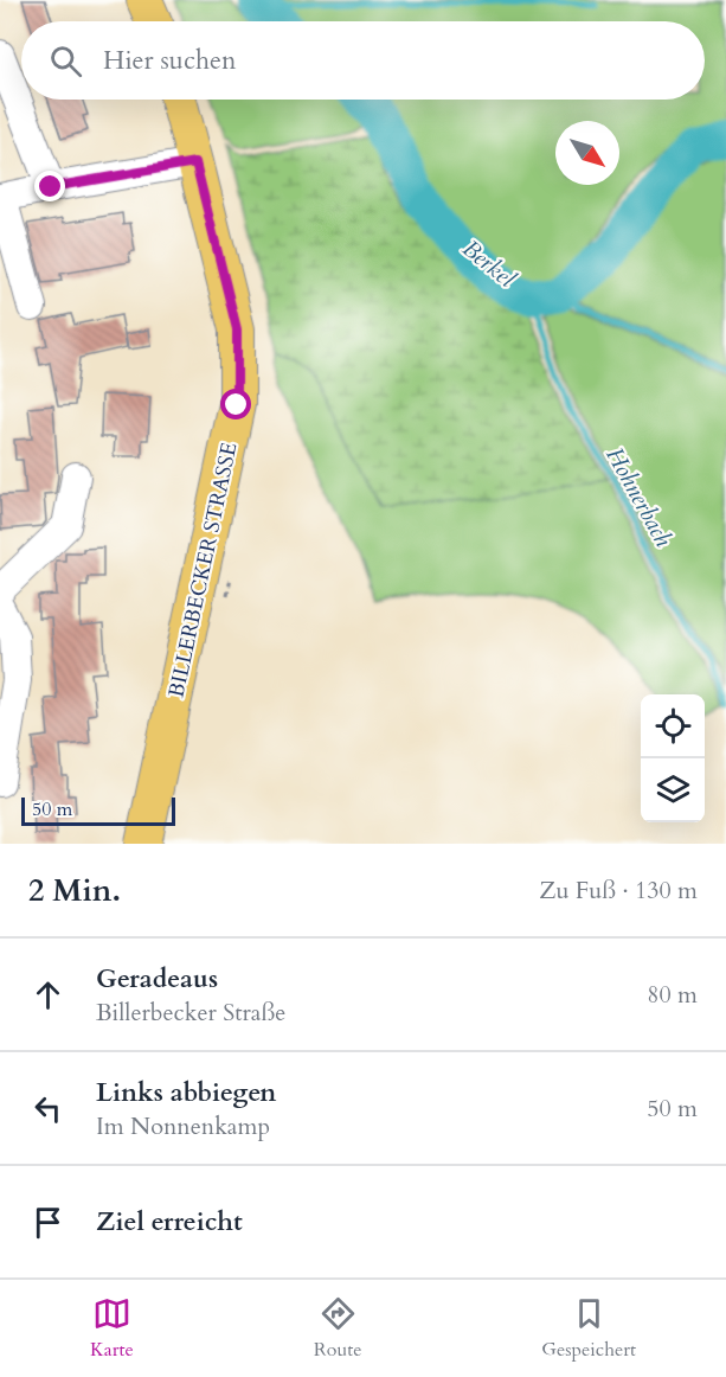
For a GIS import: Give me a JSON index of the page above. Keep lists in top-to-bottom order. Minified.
{"streets":{"main road":["BILLERBECKER STRASSE"]},"water":["Berkel","Hohnerbach"],"scale_bar":"50 m","north":"bottom right","page":{"search":"Hier suchen","scale":"50 m","heading":["2 Min.","Zu Fuß · 130 m"],"list":[["Geradeaus","Billerbecker Straße","80 m"],["Links abbiegen","Im Nonnenkamp","50 m"],"Ziel erreicht"],"nav":["Karte","Route","Gespeichert"]}}
